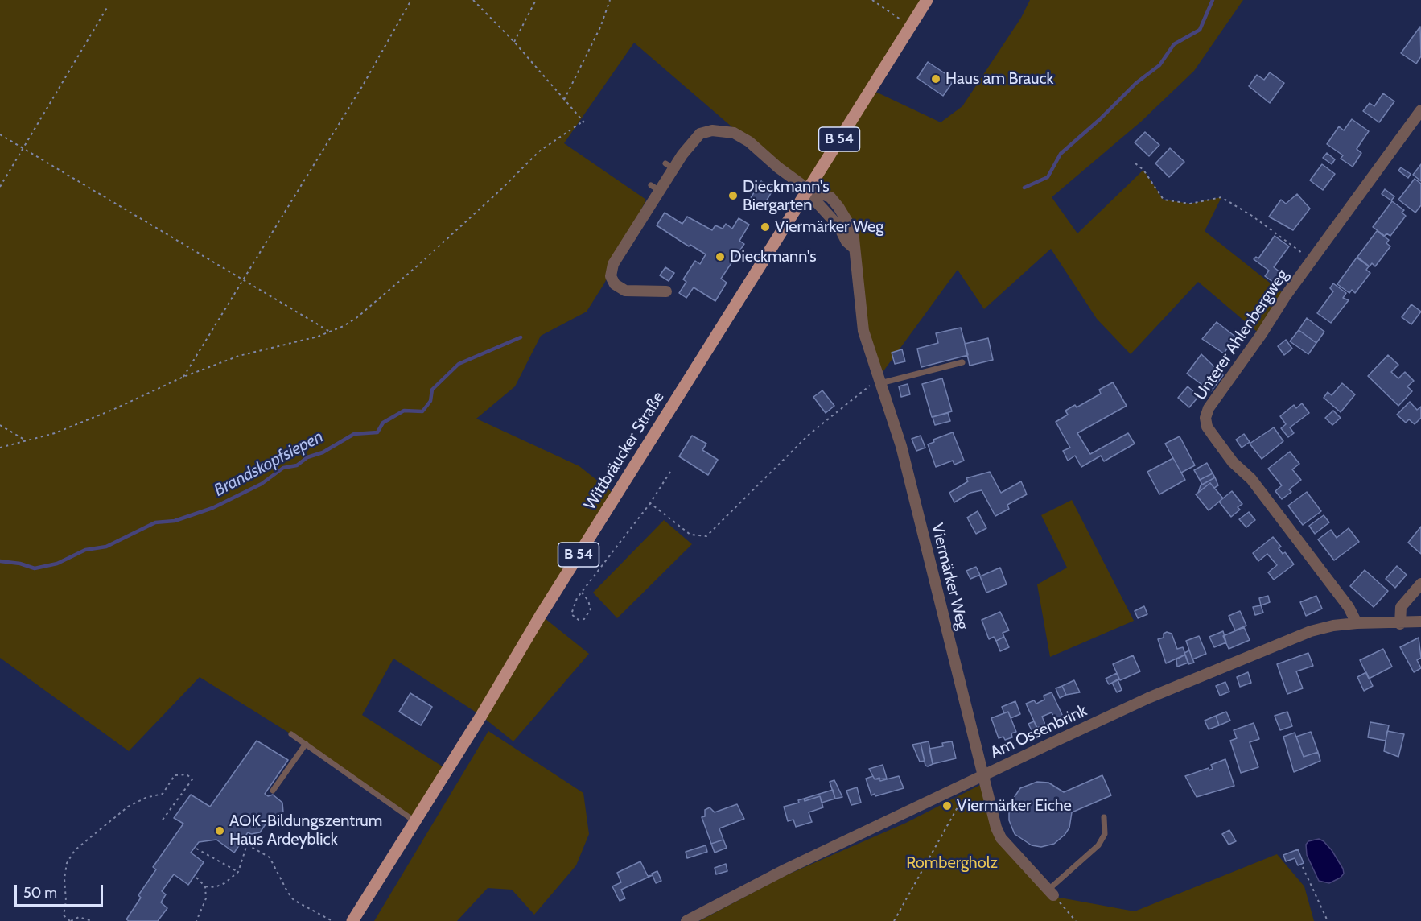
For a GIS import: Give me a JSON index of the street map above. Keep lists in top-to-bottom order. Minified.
{"streets":{"main road":["B 54","Wittbräucker Straße"],"street":["Unterer Ahlenbergweg","Viermärker Weg","Am Ossenbrink"]},"crossings":[["Unterer Ahlenbergweg","Am Ossenbrink"],["Wittbräucker Straße","Viermärker Weg"],["Viermärker Weg","Am Ossenbrink"]],"water":["Brandskopfsiepen"],"parks":["Rombergholz"],"places":["Haus am Brauck","Dieckmann's Biergarten","Viermärker Weg","Dieckmann's","Viermärker Eiche","AOK-Bildungszentrum Haus Ardeyblick"],"scale_bar":"50 m"}
